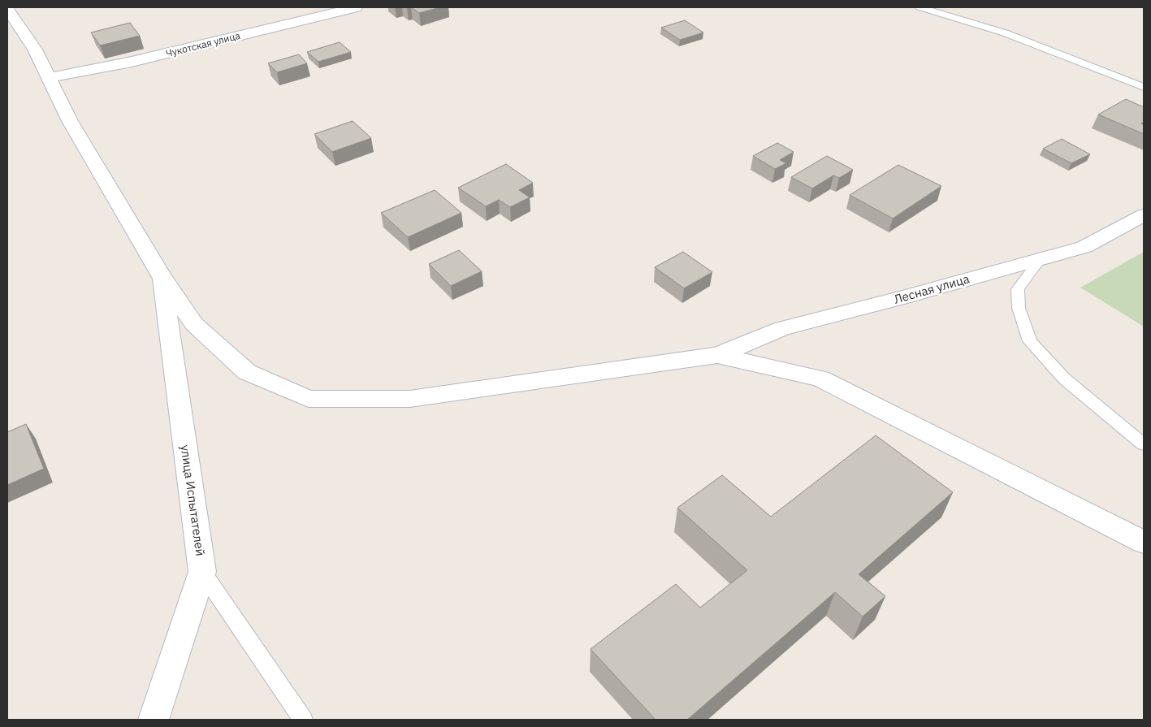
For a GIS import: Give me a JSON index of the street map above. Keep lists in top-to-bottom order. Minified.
{"streets":{"street":["Чукотская улица","Лесная улица","улица Испытателей"]}}
